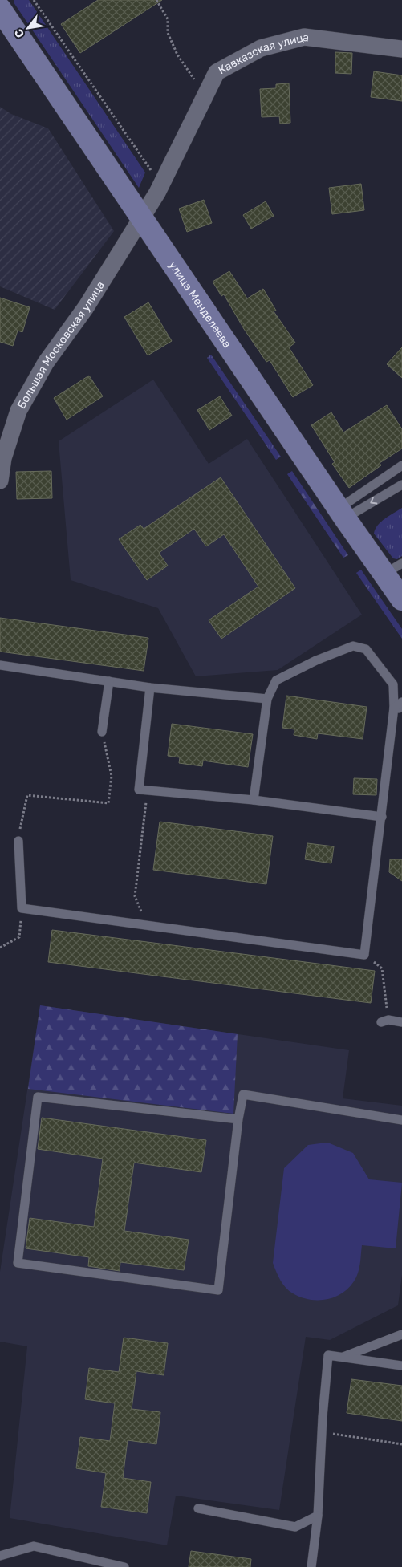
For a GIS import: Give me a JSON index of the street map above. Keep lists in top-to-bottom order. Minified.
{"streets":{"main road":["улица Менделеева"],"street":["Кавказская улица","Большая Московская улица"]},"crossings":[["Кавказская улица","улица Менделеева"],["Кавказская улица","Большая Московская улица"],["улица Менделеева","Большая Московская улица"]],"north":"bottom left"}
